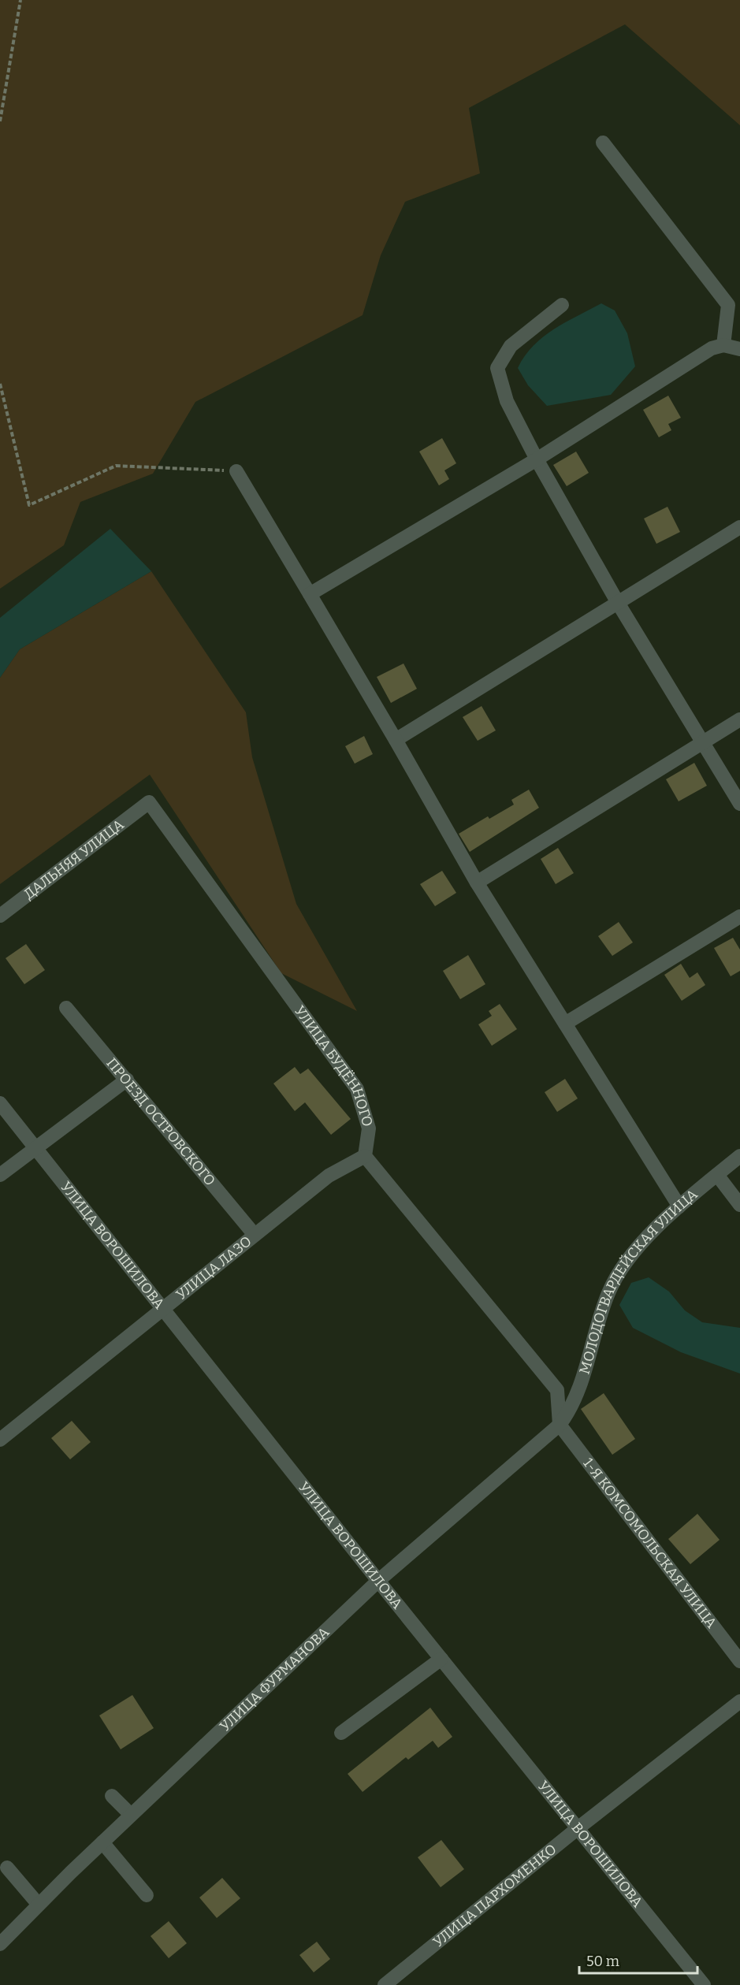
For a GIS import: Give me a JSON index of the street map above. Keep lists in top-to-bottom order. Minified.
{"streets":{"street":["ДАЛЬНЯЯ УЛИЦА","УЛИЦА БУДЁННОГО","ПРОЕЗД ОСТРОВСКОГО","УЛИЦА ВОРОШИЛОВА","УЛИЦА ЛАЗО","МОЛОДОГВАРДЕЙСКАЯ УЛИЦА","1-Я КОМСОМОЛЬСКАЯ УЛИЦА","УЛИЦА ФУРМАНОВА","УЛИЦА ПАРХОМЕНКО"]},"crossings":[["ДАЛЬНЯЯ УЛИЦА","УЛИЦА БУДЁННОГО"],["УЛИЦА БУДЁННОГО","УЛИЦА ЛАЗО"],["ПРОЕЗД ОСТРОВСКОГО","УЛИЦА ЛАЗО"],["УЛИЦА ВОРОШИЛОВА","УЛИЦА ЛАЗО"],["УЛИЦА ВОРОШИЛОВА","УЛИЦА ФУРМАНОВА"],["УЛИЦА ВОРОШИЛОВА","УЛИЦА ПАРХОМЕНКО"],["МОЛОДОГВАРДЕЙСКАЯ УЛИЦА","1-Я КОМСОМОЛЬСКАЯ УЛИЦА"],["МОЛОДОГВАРДЕЙСКАЯ УЛИЦА","УЛИЦА ФУРМАНОВА"],["1-Я КОМСОМОЛЬСКАЯ УЛИЦА","УЛИЦА ФУРМАНОВА"]],"scale_bar":"50 m"}
